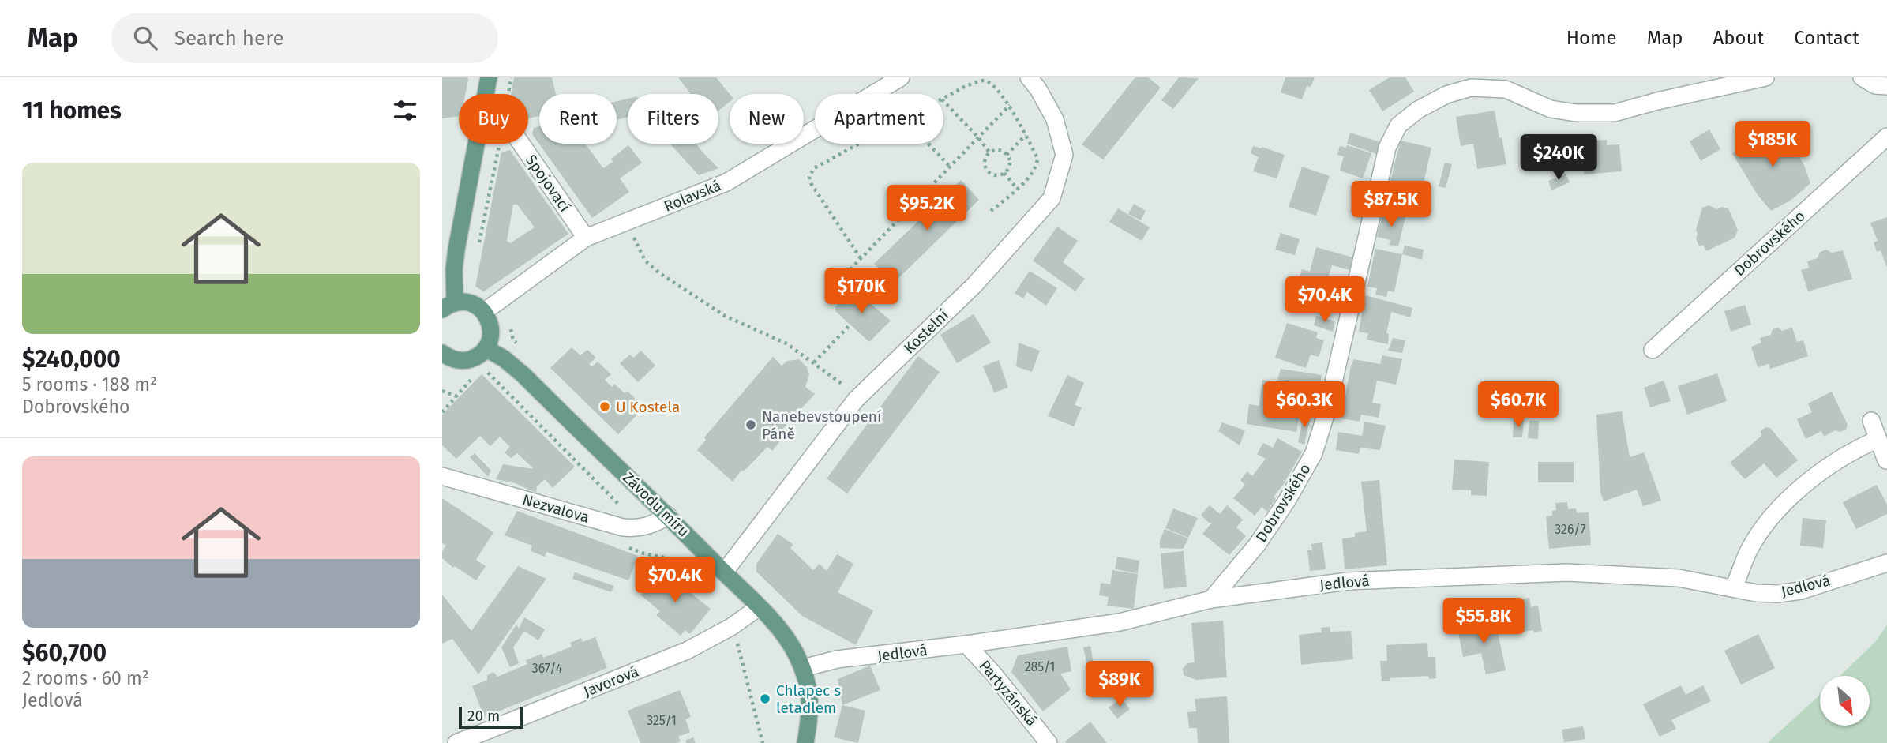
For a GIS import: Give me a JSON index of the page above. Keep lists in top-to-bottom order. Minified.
{"streets":{"main road":["Závodu míru"],"street":["Spojovací","Rolavská","Dobrovského","Kostelní","Nezvalova","Jedlová","Javorová","Partyzánská"]},"crossings":[["Spojovací","Rolavská"],["Dobrovského","Jedlová"],["Kostelní","Závodu míru"],["Závodu míru","Nezvalova"],["Závodu míru","Jedlová"],["Závodu míru","Javorová"],["Jedlová","Partyzánská"]],"places":["U Kostela","Nanebevstoupení Páně","Chlapec s letadlem"],"house_numbers":["326/7","285/1","367/4","325/1"],"scale_bar":"20 m","north":"bottom right","page":{"header":"Map","search":"Search here","nav":["Home","Map","About","Contact"],"heading":"11 homes","chip":["Buy","Rent","Filters","New","Apartment"],"price":["$185K","$240K","$87.5K","$95.2K","$170K","$70.4K","$60.3K","$60.7K","$70.4K","$55.8K","$89K"],"list":[{"name":"$240,000","note":"5 rooms · 188 m² · Dobrovského"},{"name":"$60,700","note":"2 rooms · 60 m² · Jedlová"}],"scale":"20 m"}}
